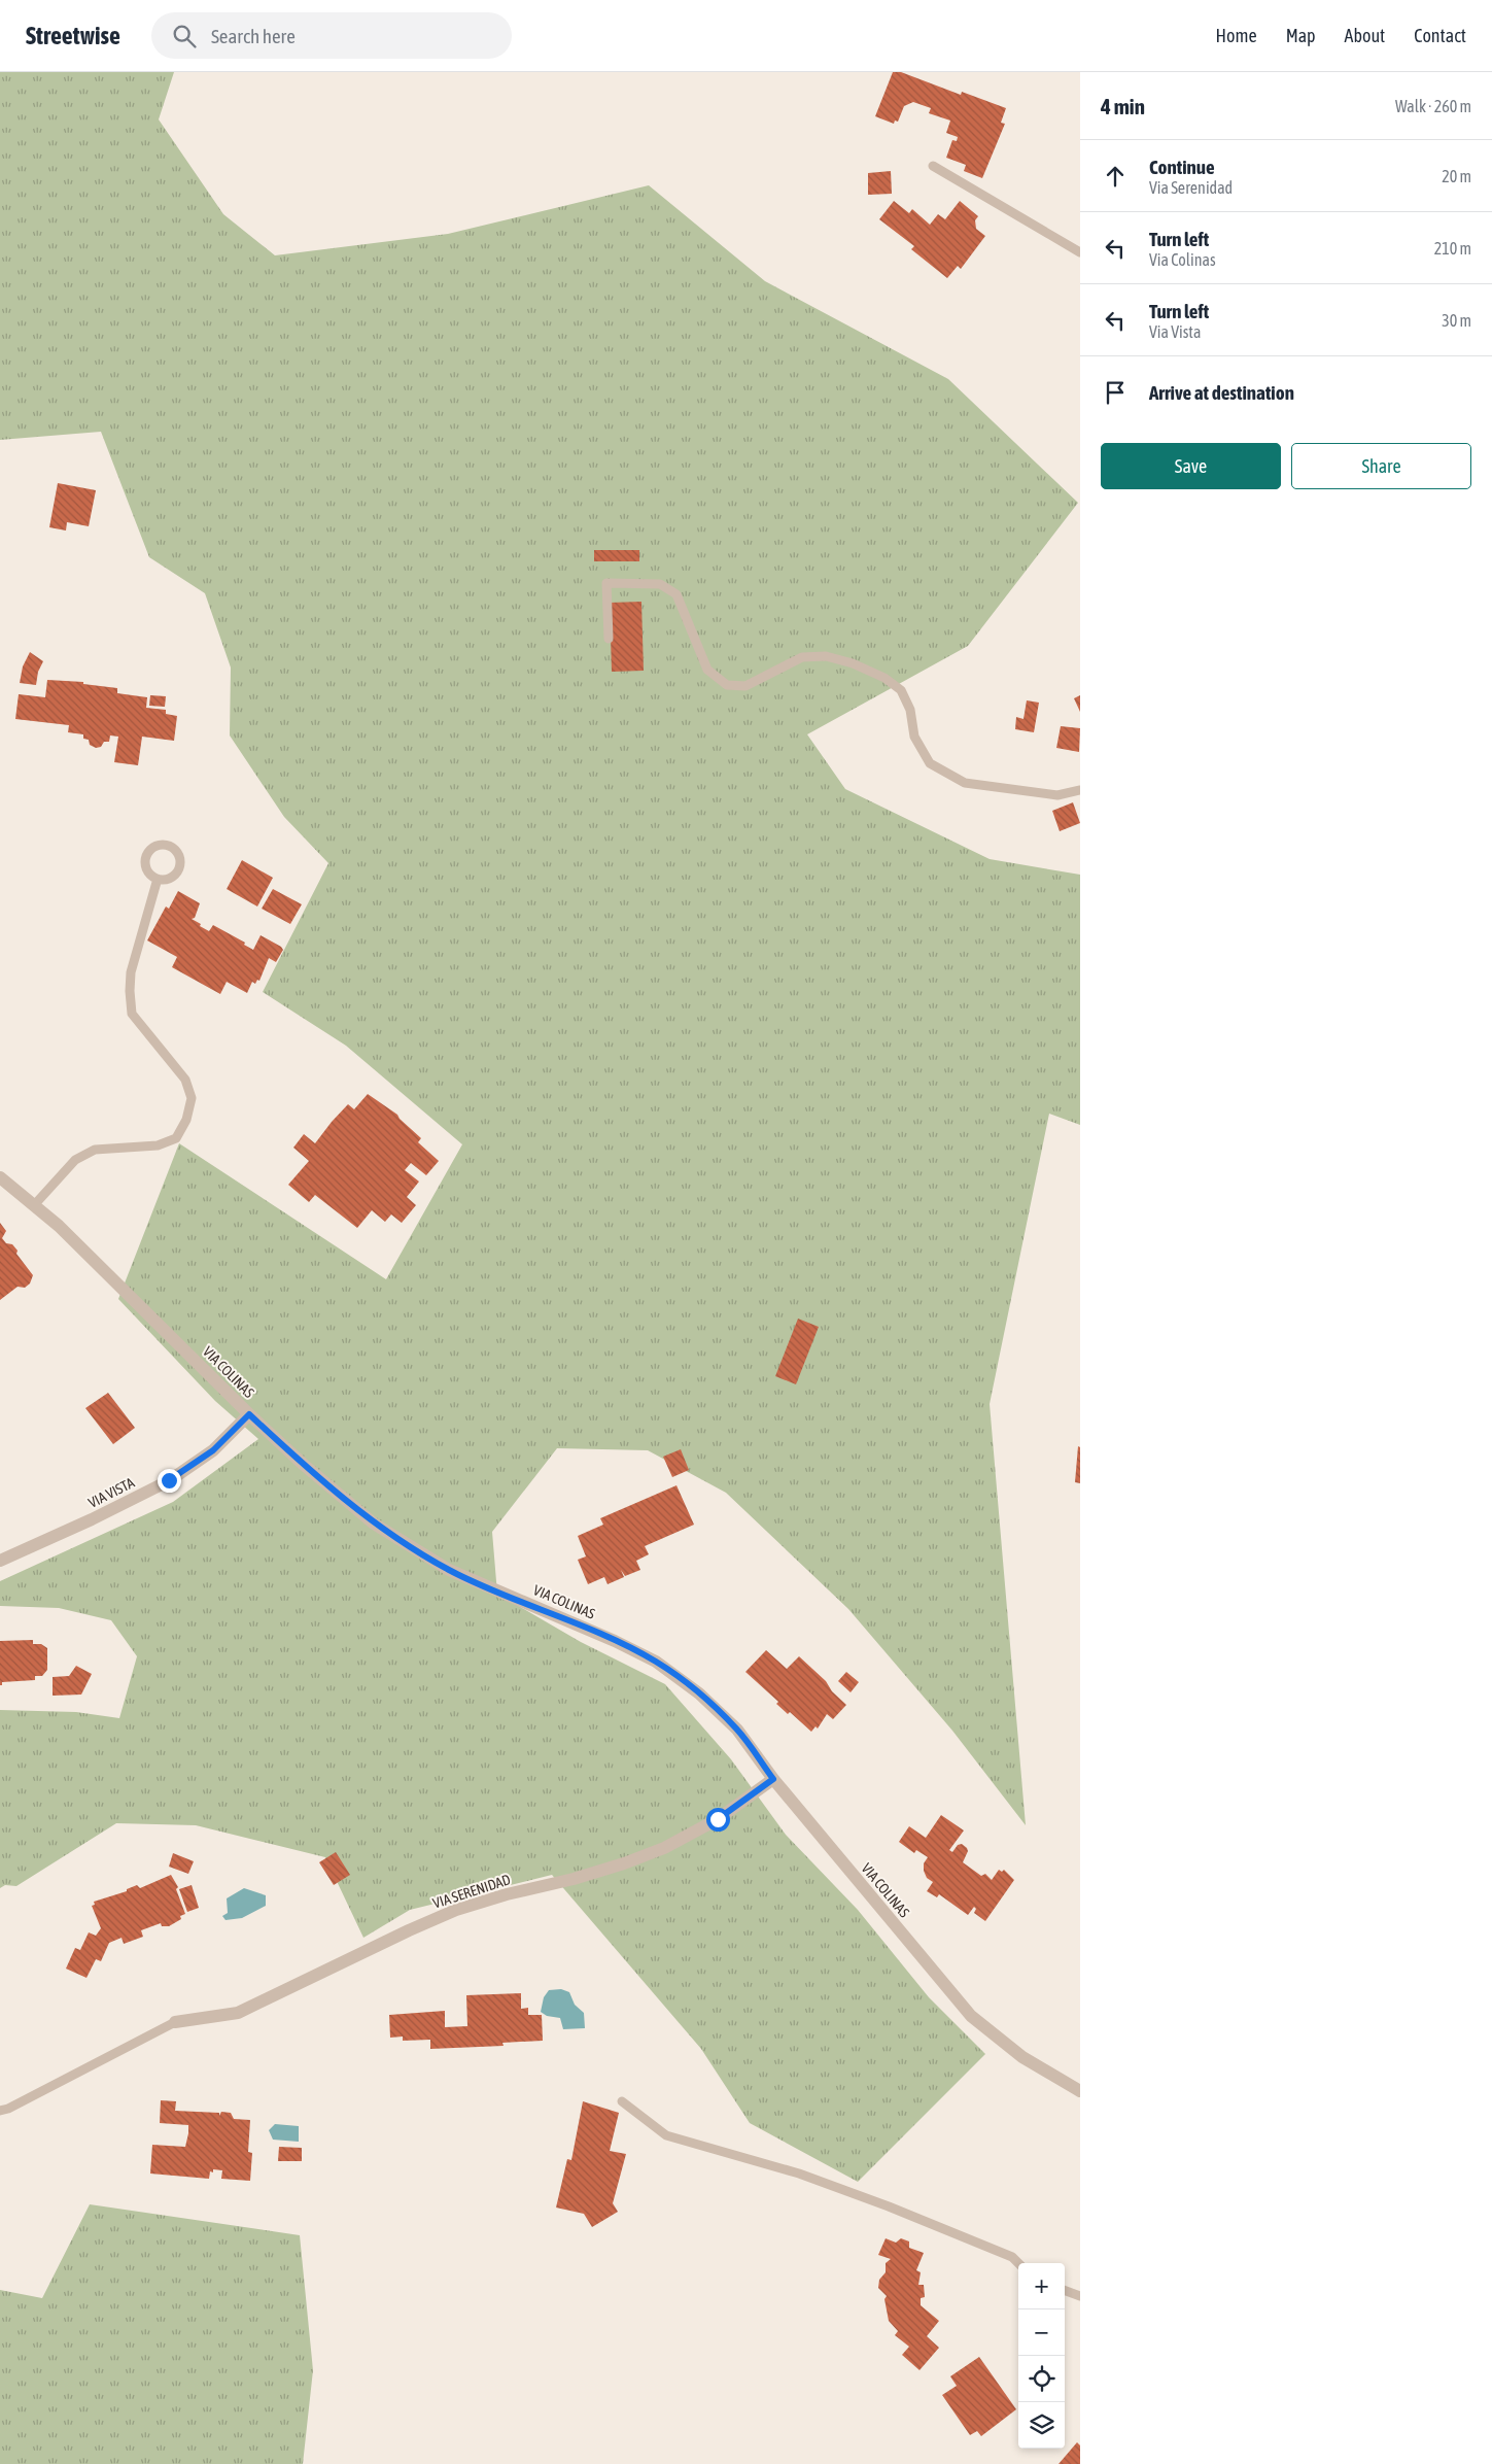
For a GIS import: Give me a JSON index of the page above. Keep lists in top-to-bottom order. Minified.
{"streets":{"street":["VIA COLINAS","VIA VISTA","VIA SERENIDAD"]},"crossings":[["VIA COLINAS","VIA VISTA"],["VIA COLINAS","VIA SERENIDAD"]],"page":{"header":"Streetwise","search":"Search here","nav":["Home","Map","About","Contact"],"heading":["4 min","Walk · 260 m"],"list":[["Continue","Via Serenidad","20 m"],["Turn left","Via Colinas","210 m"],["Turn left","Via Vista","30 m"],"Arrive at destination"],"buttons":["Save","Share"],"map_buttons":["+","−"]}}
